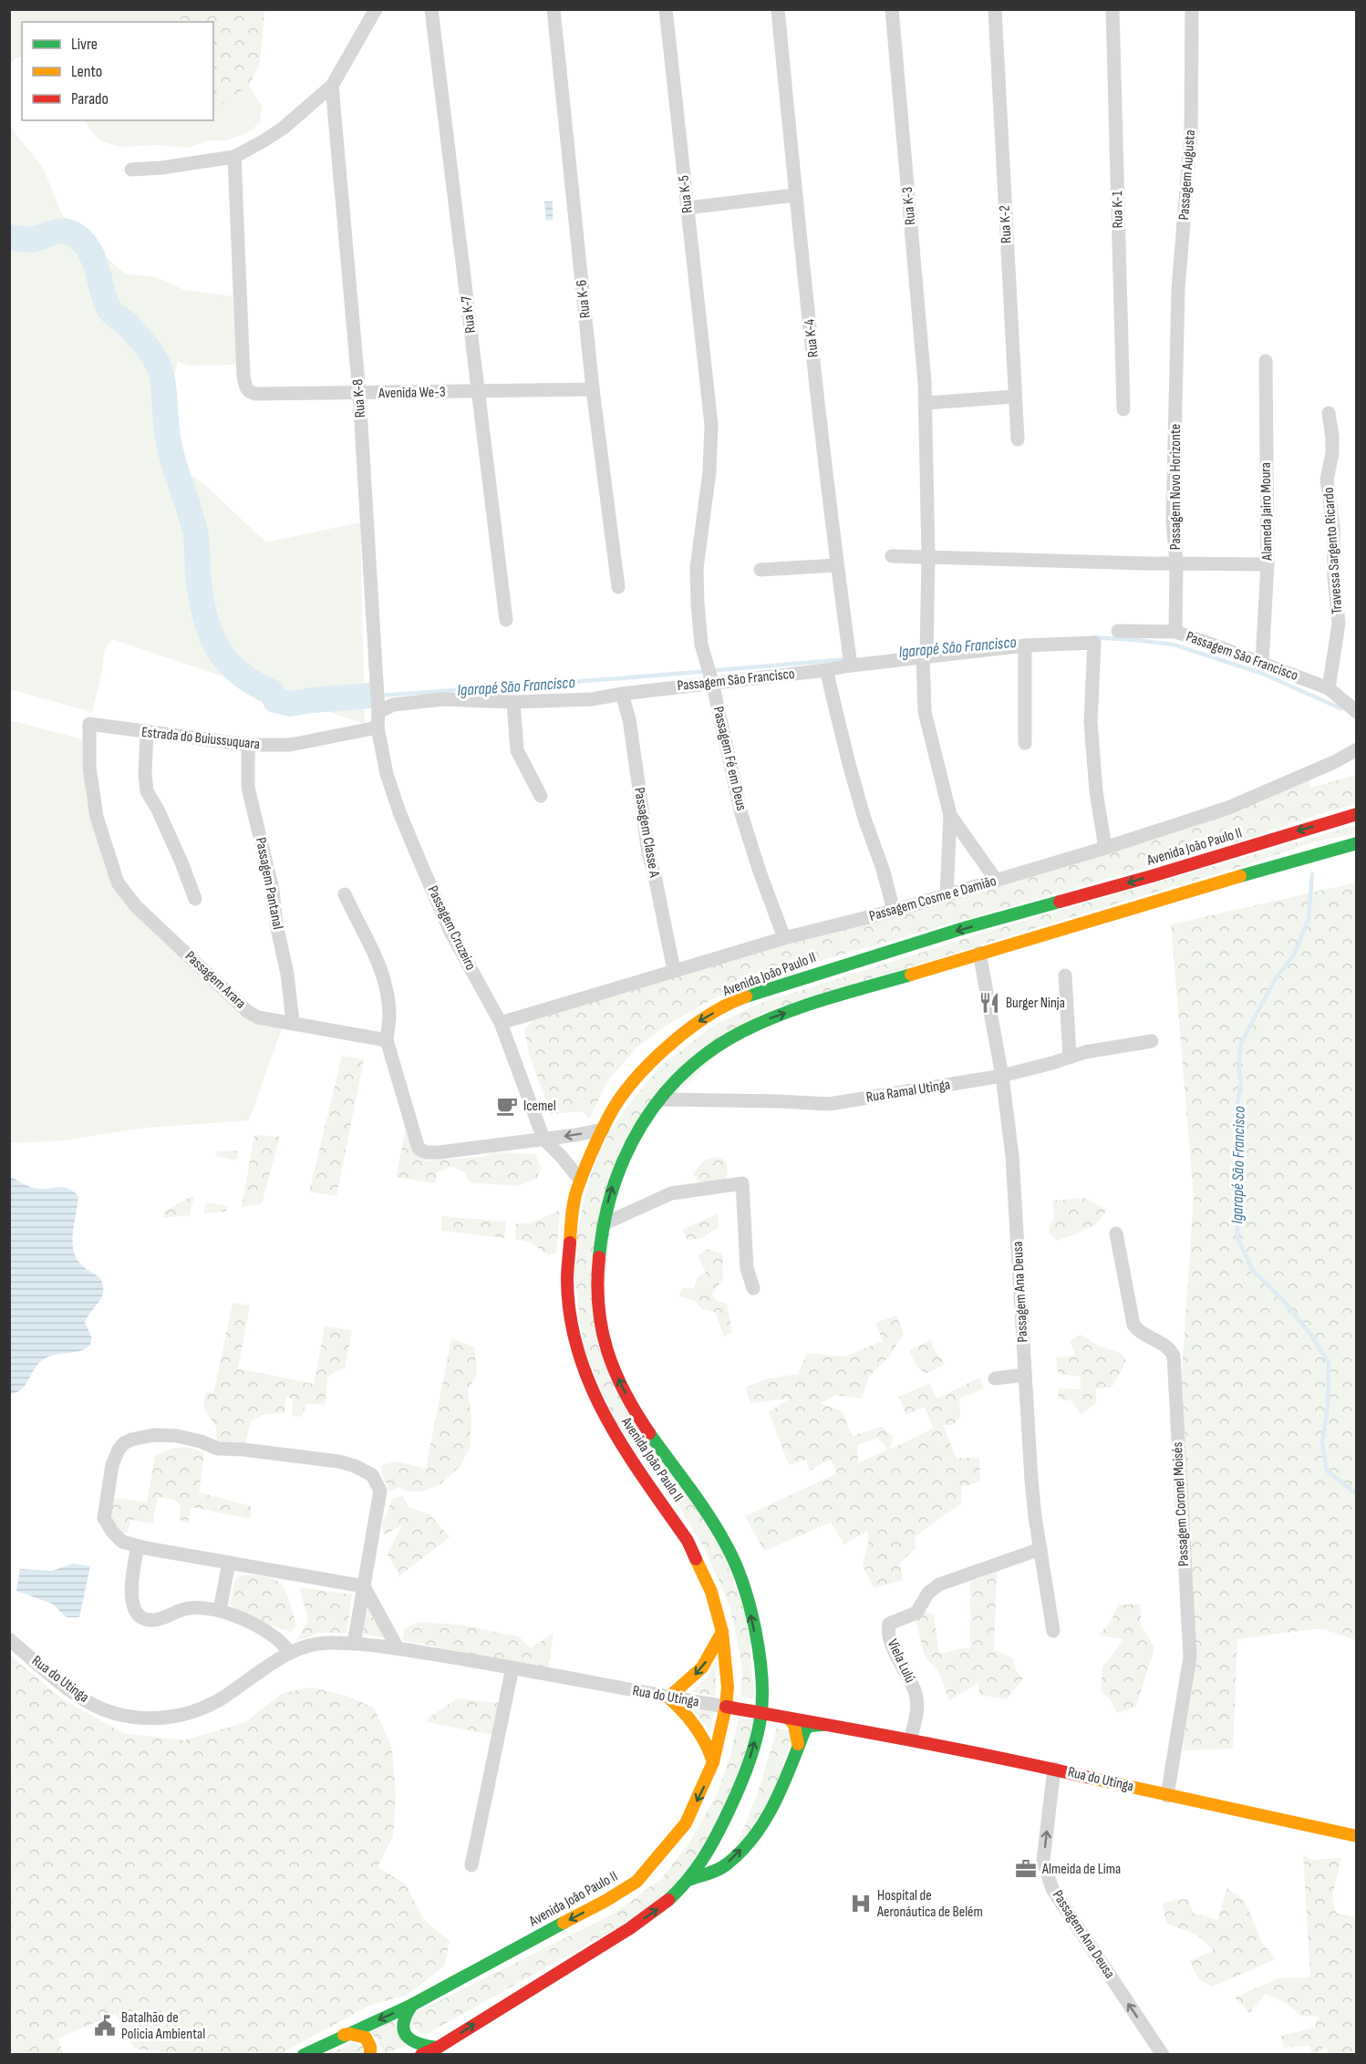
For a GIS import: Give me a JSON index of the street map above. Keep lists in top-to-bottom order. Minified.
{"streets":{"main road":["Avenida João Paulo II","Rua do Utinga"],"street":["Passagem Augusta","Rua K-5","Rua K-3","Rua K-1","Rua K-2","Rua K-6","Rua K-7","Rua K-4","Avenida We-3","Rua K-8","Passagem Novo Horizonte","Alameda Jairo Moura","Travessa Sargento Ricardo","Passagem São Francisco","Estrada do Buiussuquara","Passagem Fé em Deus","Passagem Classe A","Passagem Pantanal","Passagem Cosme e Damião","Passagem Cruzeiro","Passagem Arara","Rua Ramal Utinga","Passagem Ana Deusa","Passagem Coronel Moisés","Viela Lulú"]},"crossings":[["Passagem Augusta","Passagem Novo Horizonte"],["Rua K-5","Passagem Fé em Deus"],["Rua K-3","Passagem São Francisco"],["Rua K-6","Avenida We-3"],["Rua K-7","Avenida We-3"],["Rua K-4","Passagem São Francisco"],["Avenida We-3","Rua K-8"],["Rua K-8","Passagem São Francisco"],["Rua K-8","Passagem Cruzeiro"],["Passagem Novo Horizonte","Passagem São Francisco"],["Alameda Jairo Moura","Passagem São Francisco"],["Travessa Sargento Ricardo","Passagem São Francisco"],["Passagem São Francisco","Passagem Fé em Deus"],["Passagem São Francisco","Passagem Classe A"],["Passagem São Francisco","Passagem Cosme e Damião"],["Passagem São Francisco","Passagem Cruzeiro"],["Estrada do Buiussuquara","Passagem Pantanal"],["Estrada do Buiussuquara","Passagem Cruzeiro"],["Estrada do Buiussuquara","Passagem Arara"],["Passagem Fé em Deus","Passagem Cosme e Damião"],["Passagem Classe A","Passagem Cosme e Damião"],["Avenida João Paulo II","Rua Ramal Utinga"],["Avenida João Paulo II","Passagem Ana Deusa"],["Avenida João Paulo II","Rua do Utinga"],["Passagem Pantanal","Passagem Arara"],["Passagem Cosme e Damião","Passagem Cruzeiro"],["Rua Ramal Utinga","Passagem Ana Deusa"],["Passagem Ana Deusa","Viela Lulú"],["Passagem Ana Deusa","Rua do Utinga"],["Passagem Coronel Moisés","Rua do Utinga"],["Viela Lulú","Rua do Utinga"]],"water":["Igarapé São Francisco"],"places":{"restaurant":["Burger Ninja"],"cafe":["Icemel"],"office":["Almeida de Lima"],"hospital":["Hospital de Aeronáutica de Belém"],"public building":["Batalhão de Policia Ambiental"]},"legend":["Livre","Lento","Parado"]}
